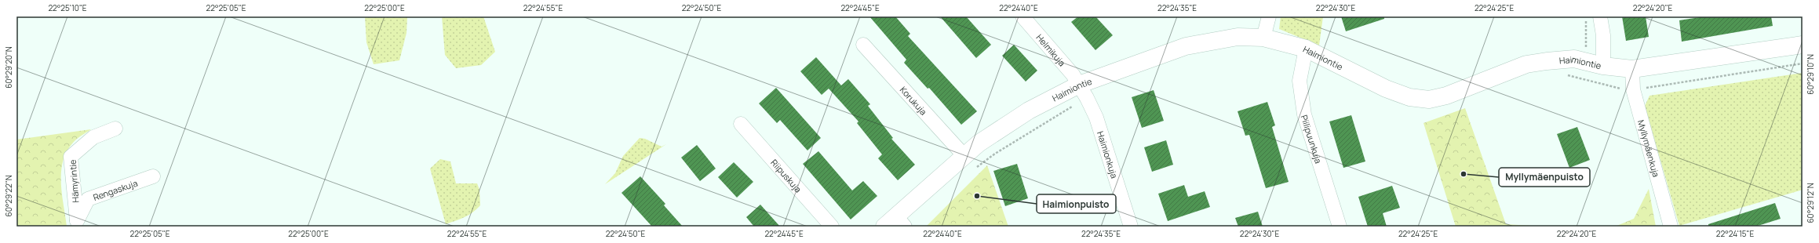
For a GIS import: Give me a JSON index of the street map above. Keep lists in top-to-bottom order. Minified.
{"streets":{"street":["Helmikuja","Haimiontie","Korukuja","Piilipuunkuja","Myllymäenkuja","Haimionkuja","Riipuskuja","Hämyrintie","Rengaskuja"]},"crossings":[["Helmikuja","Haimiontie"],["Helmikuja","Haimionkuja"],["Haimiontie","Korukuja"],["Haimiontie","Piilipuunkuja"],["Haimiontie","Myllymäenkuja"],["Haimiontie","Haimionkuja"],["Hämyrintie","Rengaskuja"]],"places":["Myllymäenpuisto","Haimionpuisto"],"coordinates":["22°25'10\"E","22°25'05\"E","22°25'00\"E","22°24'55\"E","22°24'50\"E","22°24'45\"E","22°24'40\"E","22°24'35\"E","22°24'30\"E","22°24'25\"E","22°24'20\"E","60°29'20\"N","60°29'10\"N","60°29'22\"N","60°29'12\"N","22°24'15\"E"]}
